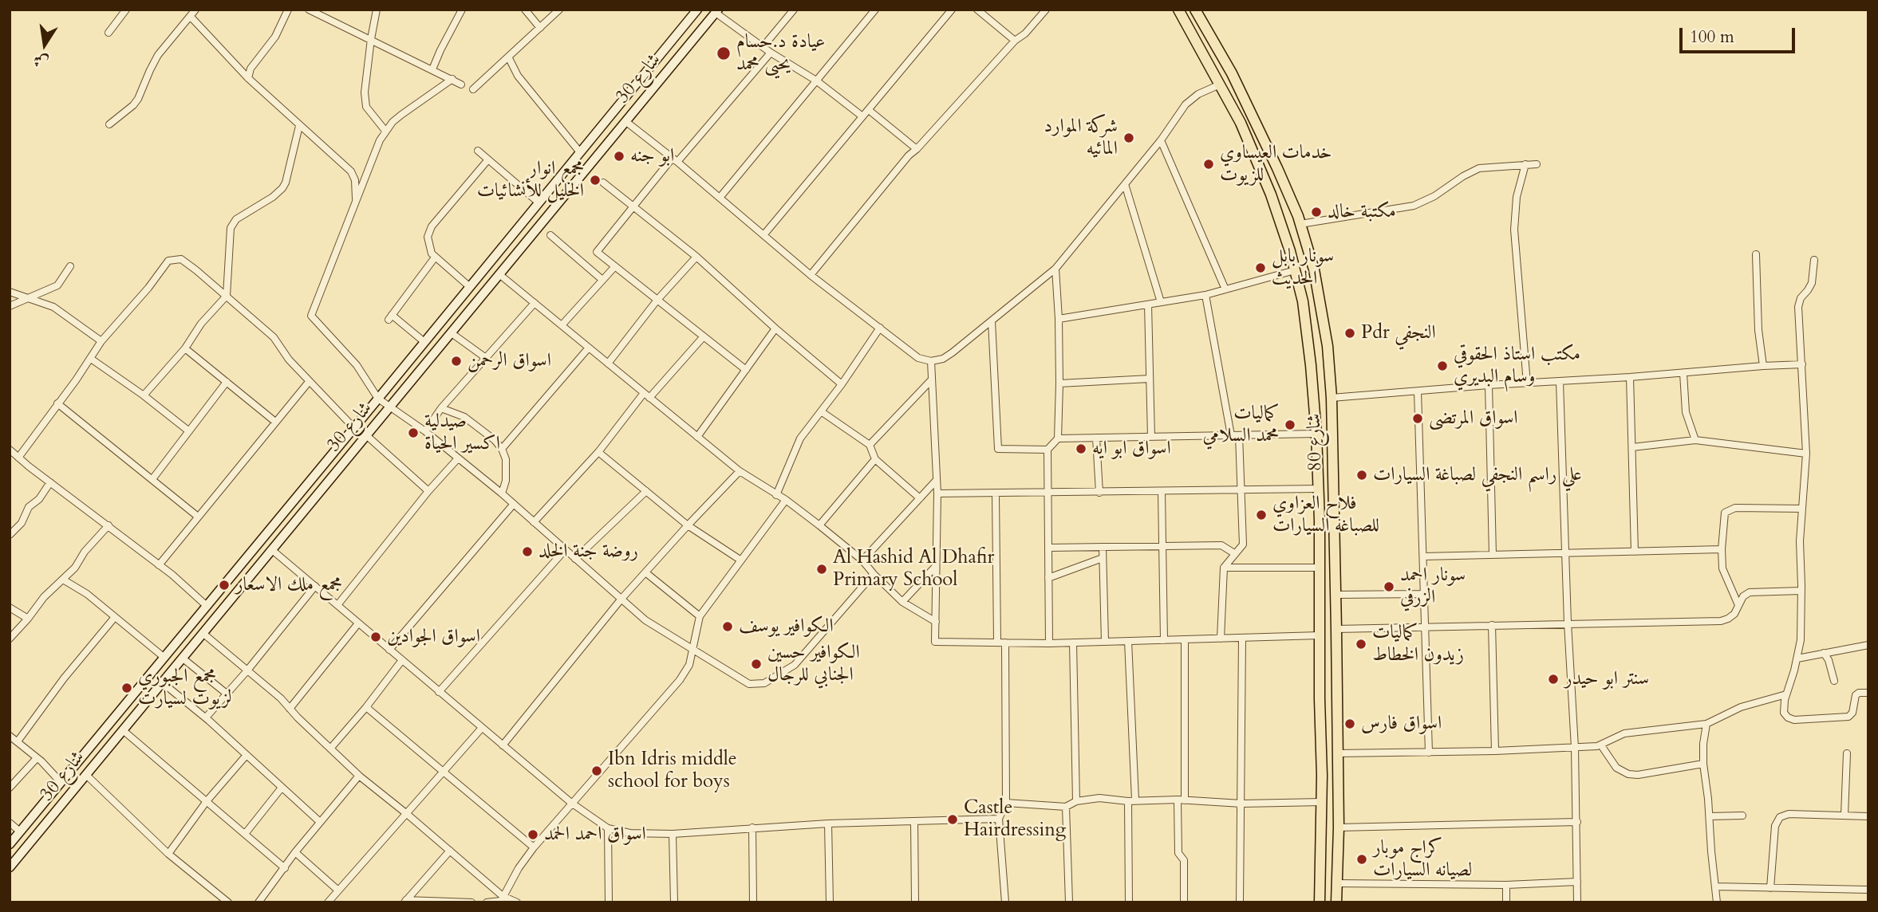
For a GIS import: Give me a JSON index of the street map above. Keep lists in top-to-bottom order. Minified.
{"streets":{"main road":["شارع 80"],"street":["شارع 30"]},"places":["عيادة د.حسام يحيى محمد","شركة الموارد المائيه","ابو جنه","خدمات العيساوي للزيوت","مجمع انوار الخليل للأنشائيات","مكتبة خالد","سونار بابل الحديث","Pdr النجفي","اسواق الرحمن","مكتب استاذ الحقوقي وسام البديري","اسواق المرتضى","كماليات محمد السلامي","صيدلية اكسير الحياة","اسواق ابو ايه","علي راسم النجفي لصباغة السيارات","فلاح العزاوي للصباغه السيارات","روضة جنة الخلد","Al Hashid Al Dhafir Primary School","مجمع ملك الاسعار","سونار احمد الزرفي","الكوافير يوسف","اسواق الجوادين","كماليات زيدون الخطاط","الكوافير حسين الجنابي للرجال","سنتر ابو حيدر","مجمع الجبوري لزيوت لسيارت","اسواق فارس","Ibn Idris middle school for boys","Castle Hairdressing","اسواق احمد الحمد","كراج موبار لصيانه السيارات"],"scale_bar":"100 m","north":"bottom"}
